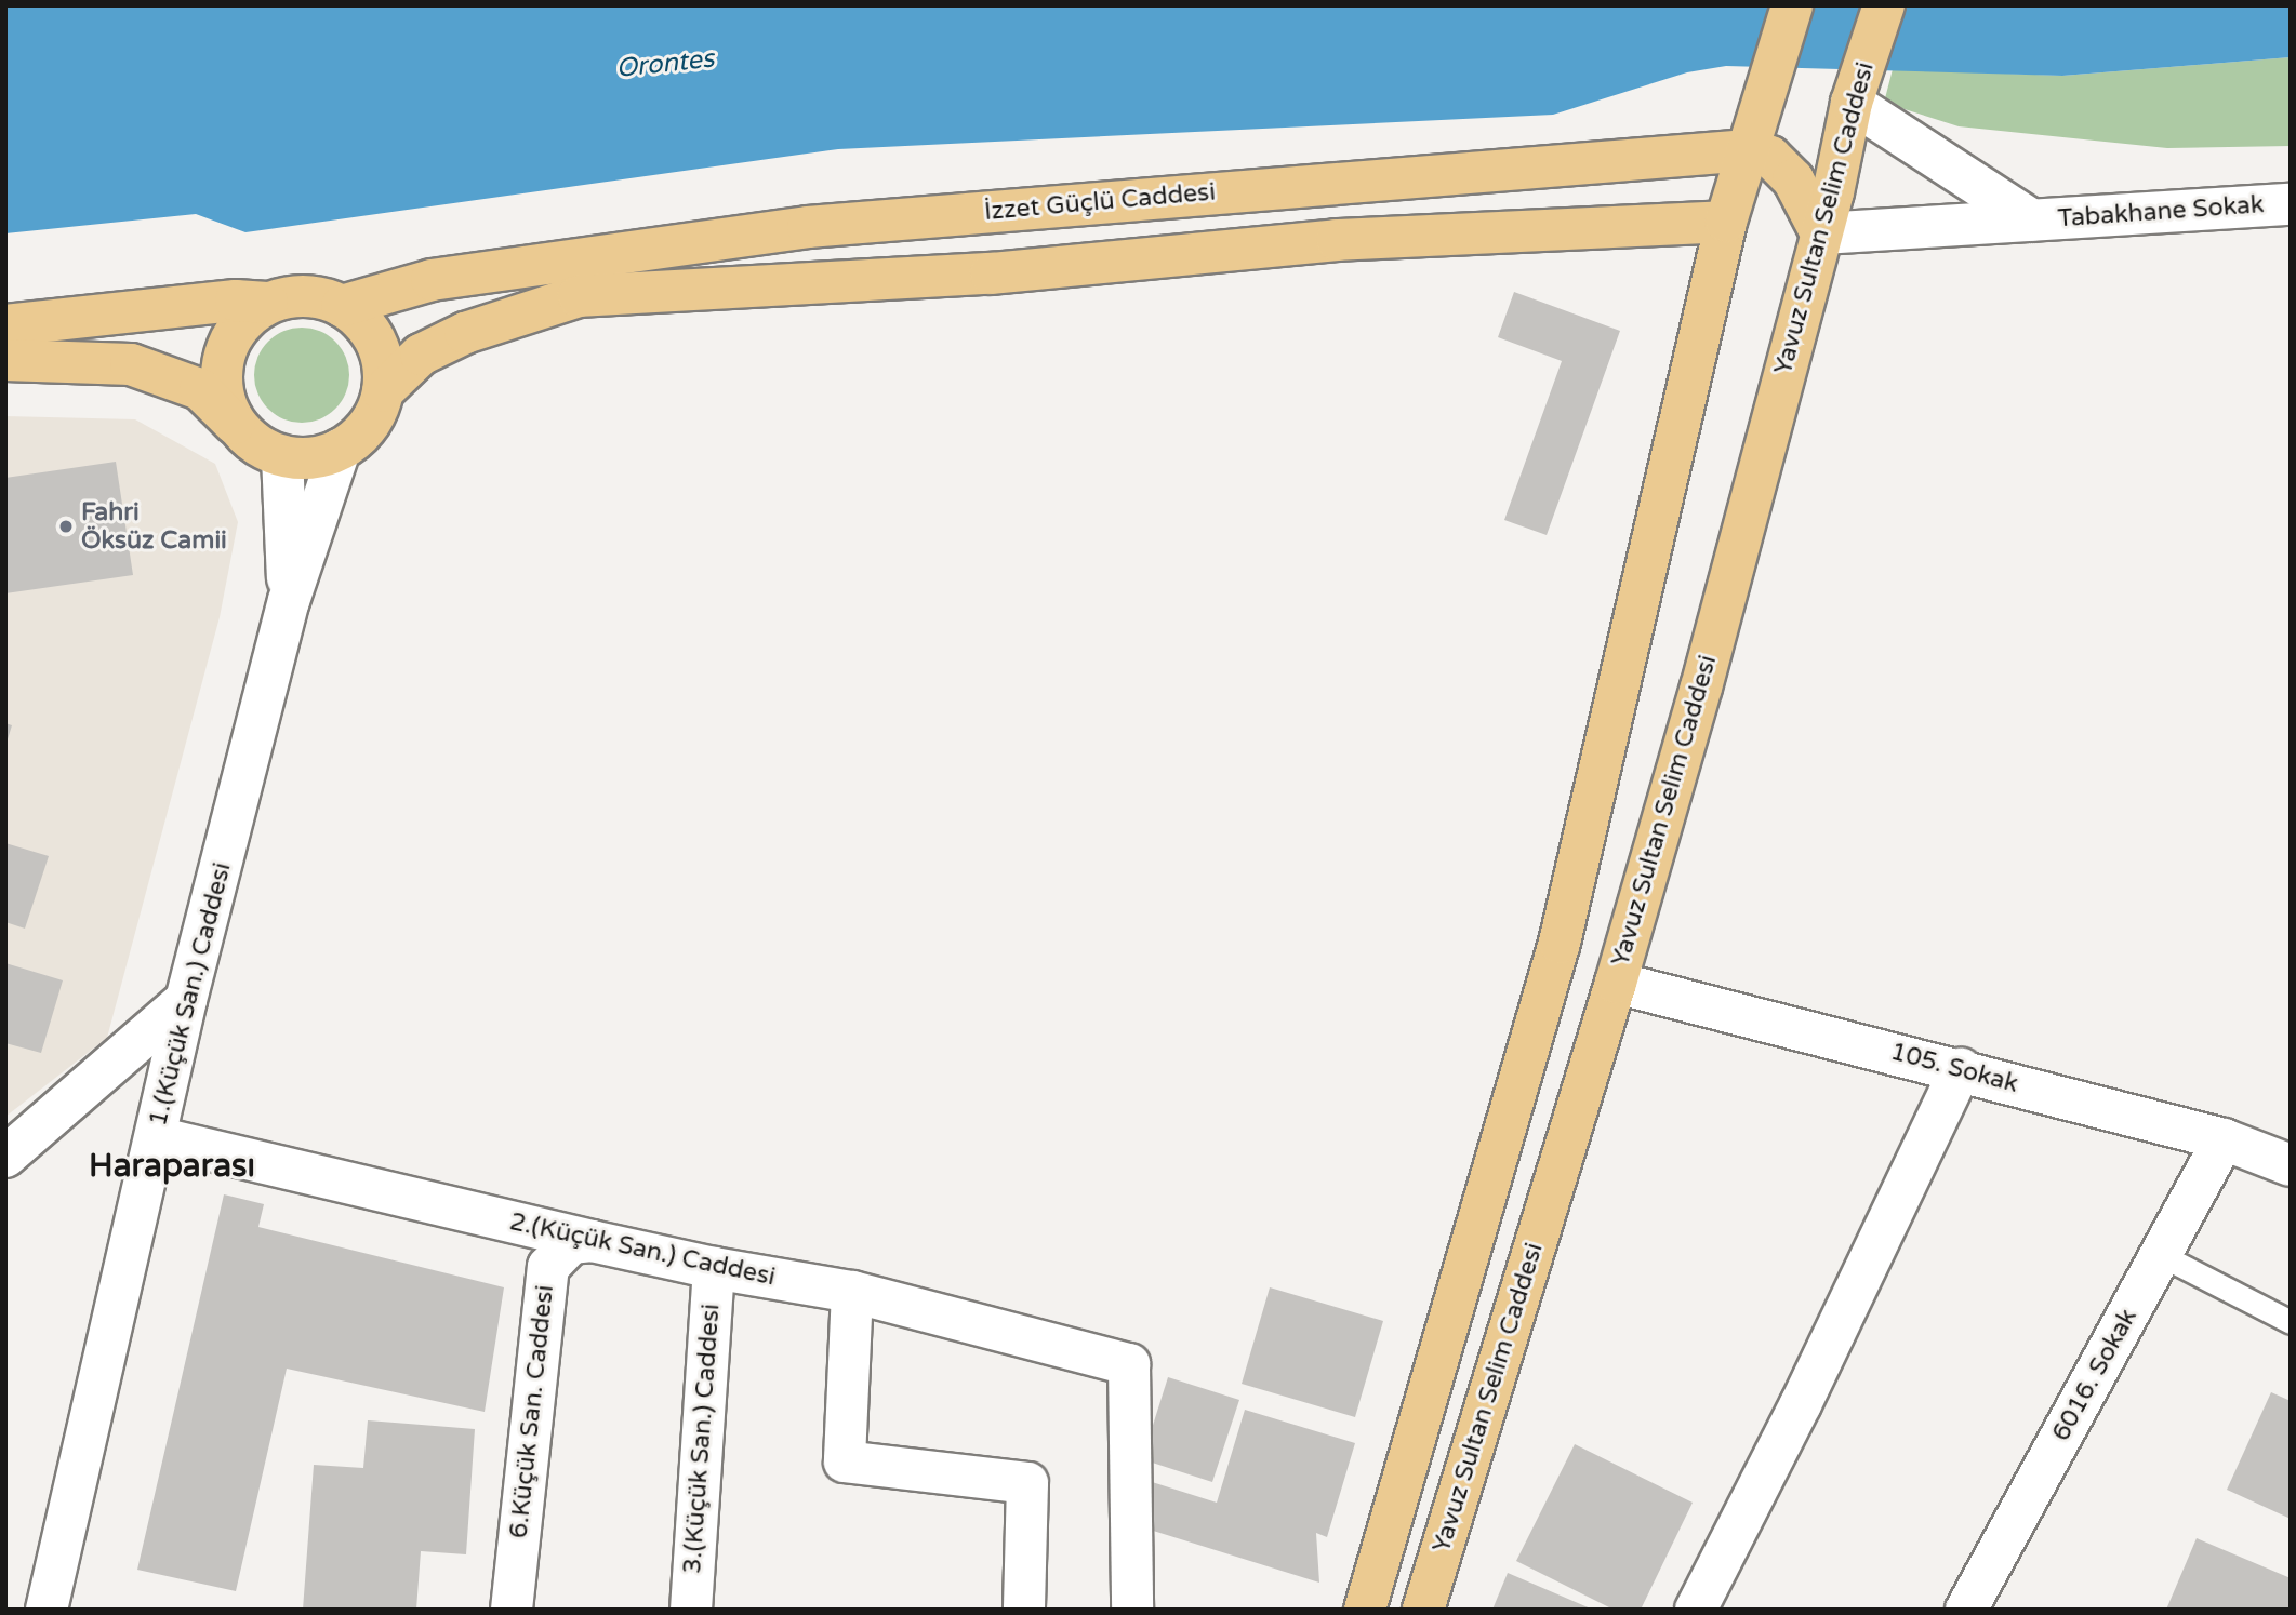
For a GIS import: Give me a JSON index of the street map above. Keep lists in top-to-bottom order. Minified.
{"streets":{"main road":["İzzet Güçlü Caddesi","Yavuz Sultan Selim Caddesi"],"street":["Tabakhane Sokak","1.(Küçük San.) Caddesi","105. Sokak","2.(Küçük San.) Caddesi","6016. Sokak","6.Küçük San. Caddesi","3.(Küçük San.) Caddesi"]},"crossings":[["İzzet Güçlü Caddesi","1.(Küçük San.) Caddesi"],["Tabakhane Sokak","Yavuz Sultan Selim Caddesi"],["Yavuz Sultan Selim Caddesi","105. Sokak"],["1.(Küçük San.) Caddesi","2.(Küçük San.) Caddesi"],["105. Sokak","6016. Sokak"],["2.(Küçük San.) Caddesi","6.Küçük San. Caddesi"],["2.(Küçük San.) Caddesi","3.(Küçük San.) Caddesi"]],"districts":["Haraparası"],"water":["Orontes"],"places":["Fahri Öksüz Camii"]}
